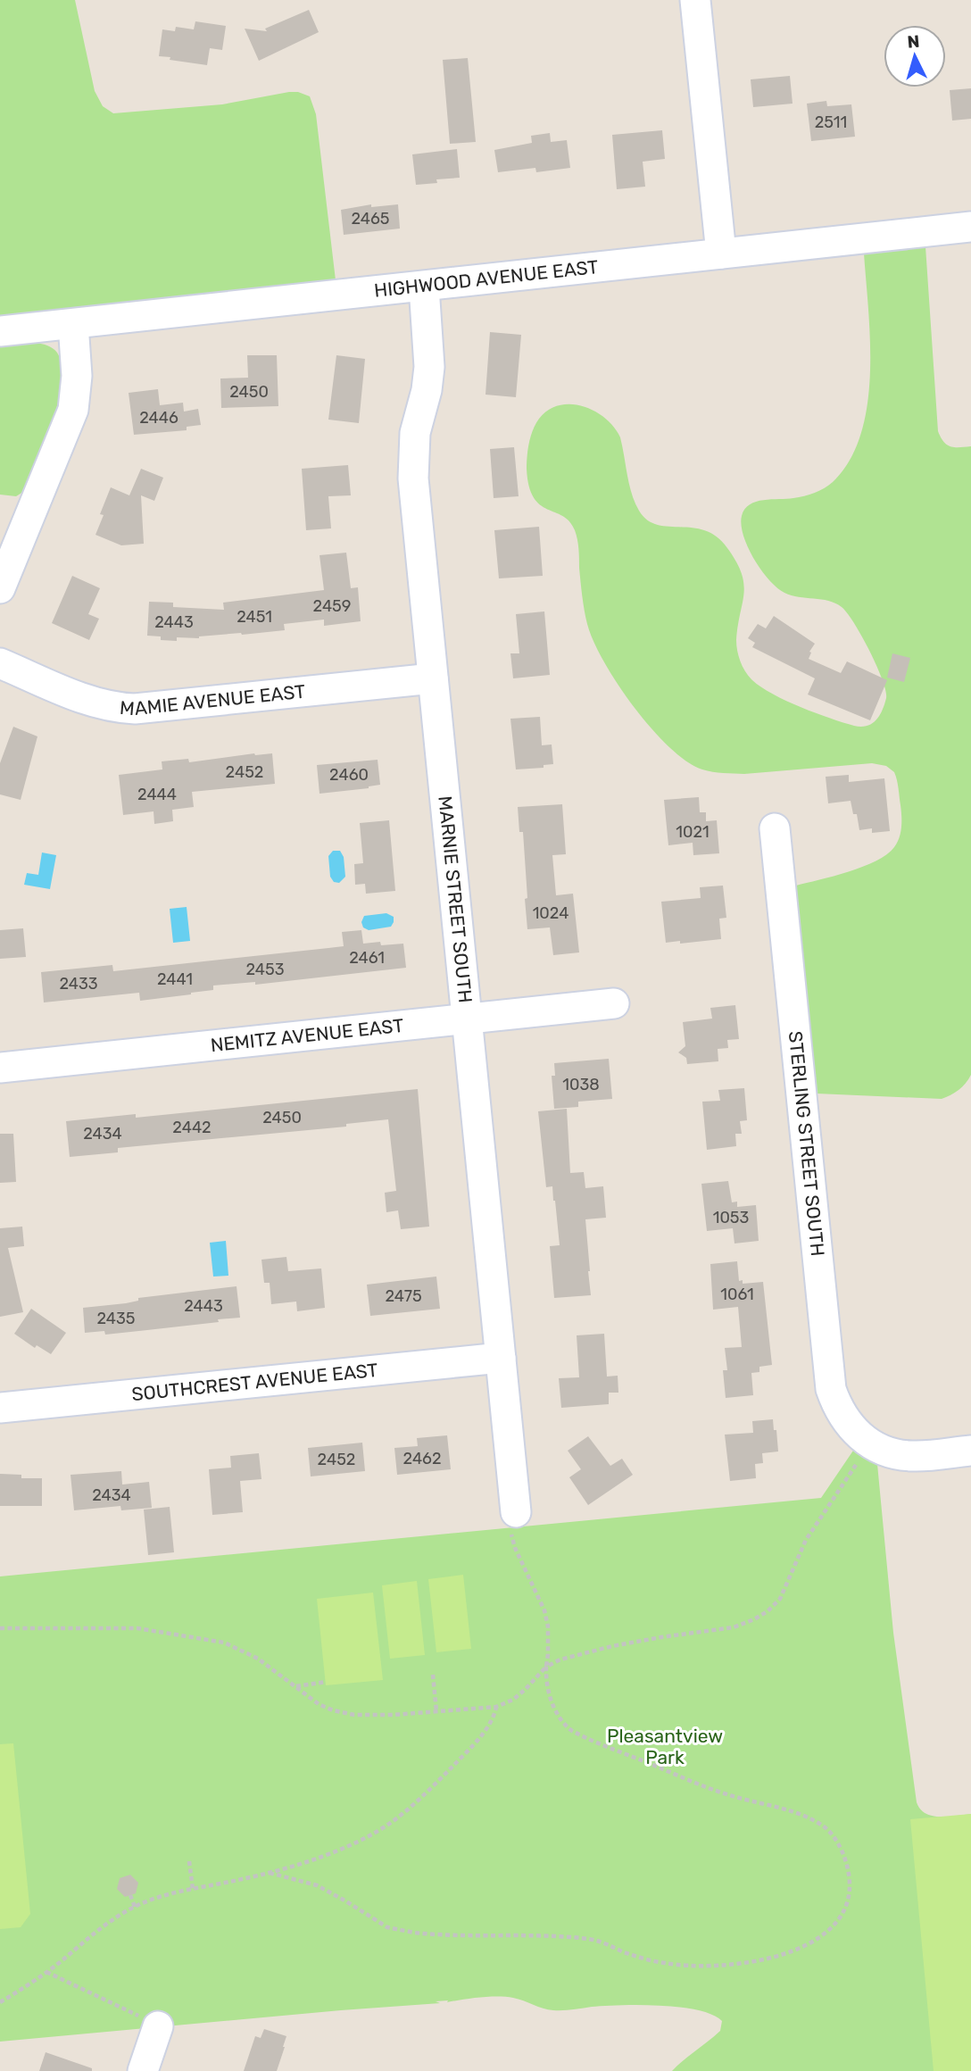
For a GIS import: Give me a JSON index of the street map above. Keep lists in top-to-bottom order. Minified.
{"streets":{"street":["HIGHWOOD AVENUE EAST","MAMIE AVENUE EAST","MARNIE STREET SOUTH","NEMITZ AVENUE EAST","STERLING STREET SOUTH","SOUTHCREST AVENUE EAST"]},"crossings":[["HIGHWOOD AVENUE EAST","MARNIE STREET SOUTH"],["MAMIE AVENUE EAST","MARNIE STREET SOUTH"],["MARNIE STREET SOUTH","NEMITZ AVENUE EAST"],["MARNIE STREET SOUTH","SOUTHCREST AVENUE EAST"]],"parks":["Pleasantview Park"],"house_numbers":["2511","2465","2450","2446","2459","2451","2443","2452","2460","2444","1021","1024","2461","2453","2441","2433","1038","2450","2442","2434","1053","1061","2475","2443","2435","2462","2452","2434"],"north":"top"}
